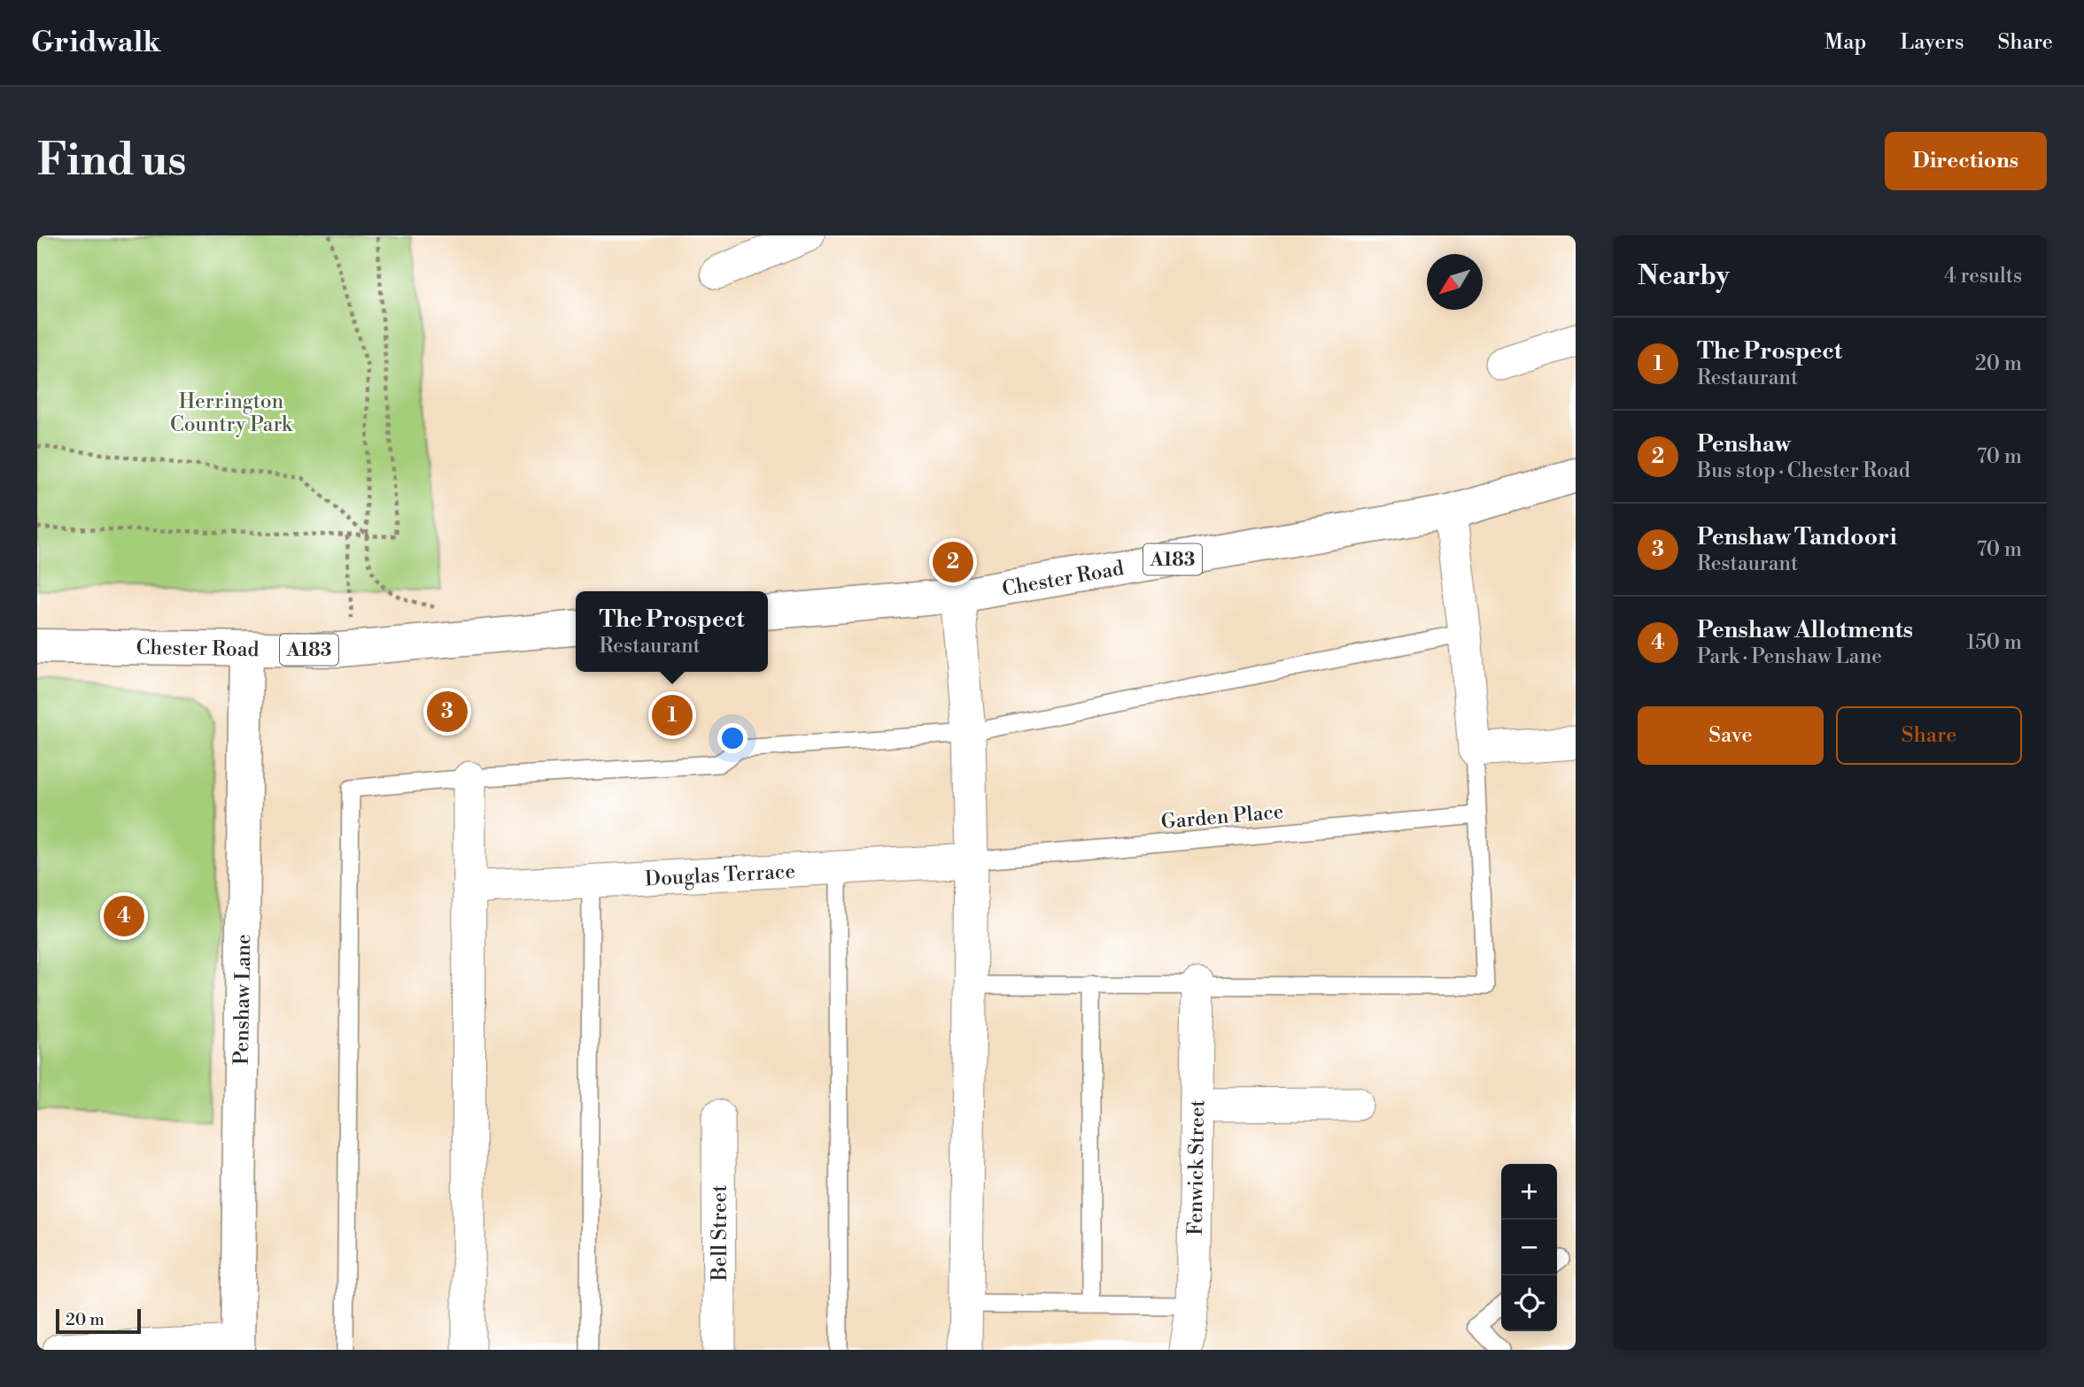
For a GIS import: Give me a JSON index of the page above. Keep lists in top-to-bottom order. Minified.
{"streets":{"main road":["A183","Chester Road","Penshaw Lane"],"street":["Douglas Terrace","Fenwick Street","Bell Street"],"lane":["Garden Place"]},"crossings":[["Chester Road","Penshaw Lane"],["Garden Place","Douglas Terrace"]],"parks":["Herrington Country Park"],"scale_bar":"20 m","north":"bottom left","page":{"header":"Gridwalk","nav":["Map","Layers","Share"],"buttons":["Directions",["Save","Share"]],"title":"Find us","heading":["Nearby","4 results"],"list":[{"mark":"1","name":"The Prospect","note":"Restaurant","value":"20 m"},{"mark":"2","name":"Penshaw","note":"Bus stop · Chester Road","value":"70 m"},{"mark":"3","name":"Penshaw Tandoori","note":"Restaurant","value":"70 m"},{"mark":"4","name":"Penshaw Allotments","note":"Park · Penshaw Lane","value":"150 m"}],"pins":["2","3","1","4"],"popup":["The Prospect","Restaurant"],"map_buttons":["+","−"],"scale":"20 m"}}
